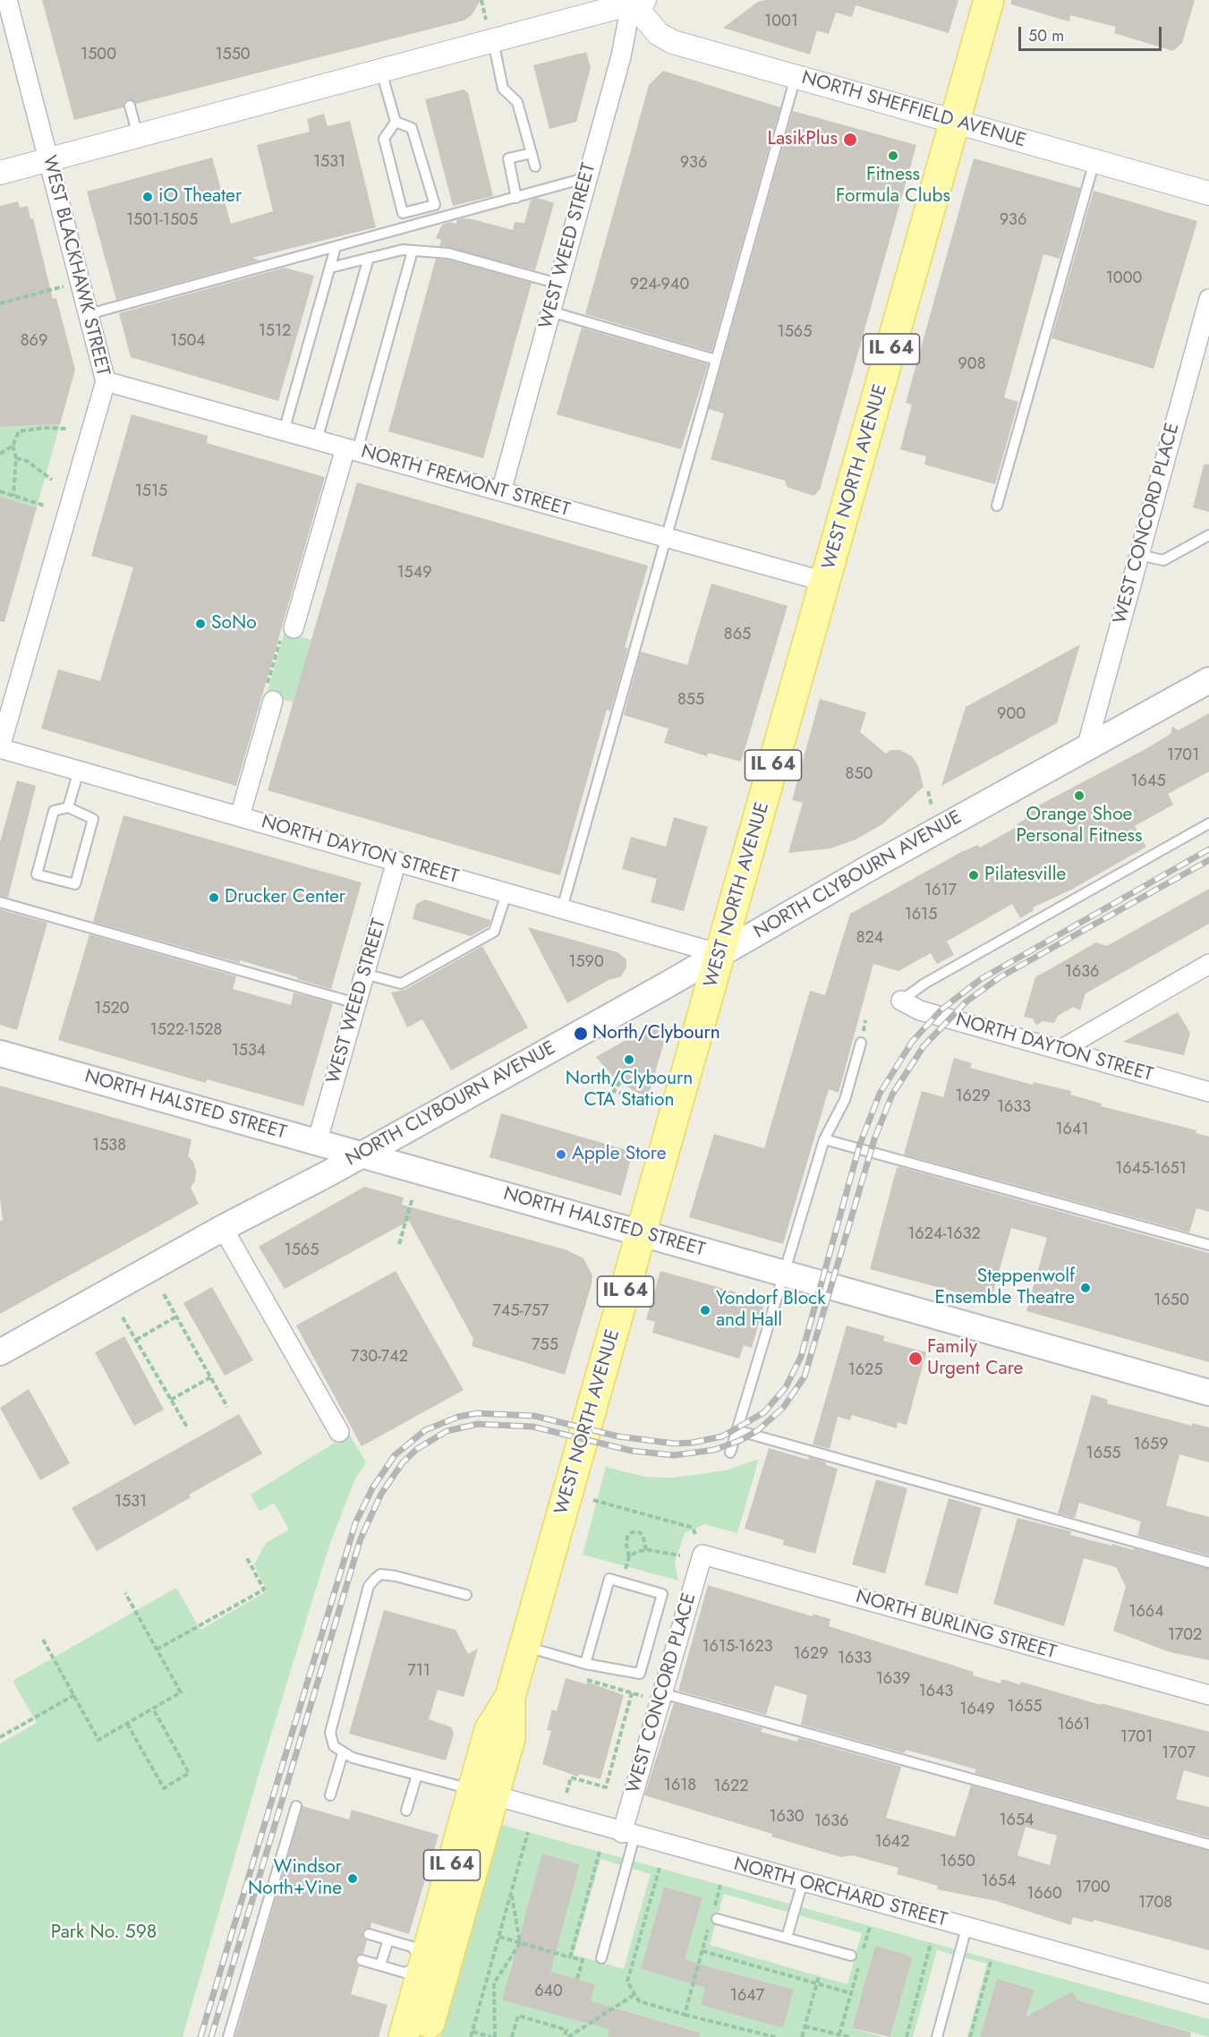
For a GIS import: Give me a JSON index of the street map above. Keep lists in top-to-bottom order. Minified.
{"streets":{"main road":["IL 64","WEST NORTH AVENUE","NORTH CLYBOURN AVENUE","NORTH HALSTED STREET"],"street":["NORTH SHEFFIELD AVENUE","WEST WEED STREET","WEST BLACKHAWK STREET","NORTH FREMONT STREET","WEST CONCORD PLACE","NORTH DAYTON STREET","NORTH BURLING STREET","NORTH ORCHARD STREET"]},"crossings":[["NORTH SHEFFIELD AVENUE","WEST WEED STREET"],["NORTH SHEFFIELD AVENUE","WEST NORTH AVENUE"],["WEST WEED STREET","NORTH FREMONT STREET"],["WEST WEED STREET","NORTH DAYTON STREET"],["WEST WEED STREET","NORTH HALSTED STREET"],["WEST BLACKHAWK STREET","NORTH FREMONT STREET"],["WEST BLACKHAWK STREET","NORTH DAYTON STREET"],["WEST NORTH AVENUE","NORTH FREMONT STREET"],["WEST NORTH AVENUE","NORTH DAYTON STREET"],["WEST NORTH AVENUE","NORTH CLYBOURN AVENUE"],["WEST NORTH AVENUE","NORTH HALSTED STREET"],["WEST NORTH AVENUE","NORTH ORCHARD STREET"],["WEST CONCORD PLACE","NORTH CLYBOURN AVENUE"],["WEST CONCORD PLACE","NORTH BURLING STREET"],["WEST CONCORD PLACE","NORTH ORCHARD STREET"],["NORTH DAYTON STREET","NORTH CLYBOURN AVENUE"],["NORTH CLYBOURN AVENUE","NORTH HALSTED STREET"]],"parks":["Park No. 598"],"places":["LasikPlus","Fitness Formula Clubs","iO Theater","SoNo","Orange Shoe Personal Fitness","Pilatesville","Drucker Center","North/Clybourn","North/Clybourn CTA Station","Apple Store","Steppenwolf Ensemble Theatre","Yondorf Block and Hall","Family Urgent Care","Windsor North+Vine"],"house_numbers":["1001","1500","1550","1531","936","1501-1505","936","1000","924-940","1512","1565","869","1504","908","1515","1549","865","855","900","1701","850","1645","1617","1615","824","1590","1636","1520","1522-1528","1534","1629","1633","1641","1538","1645-1651","1624-1632","1565","1650","745-757","755","730-742","1625","1659","1655","1531","1664","1702","1615-1623","1629","1633","711","1639","1643","1655","1649","1661","1701","1707","1618","1622","1630","1654","1636","1642","1650","1654","1700","1660","1708","640","1647"],"scale_bar":"50 m"}
